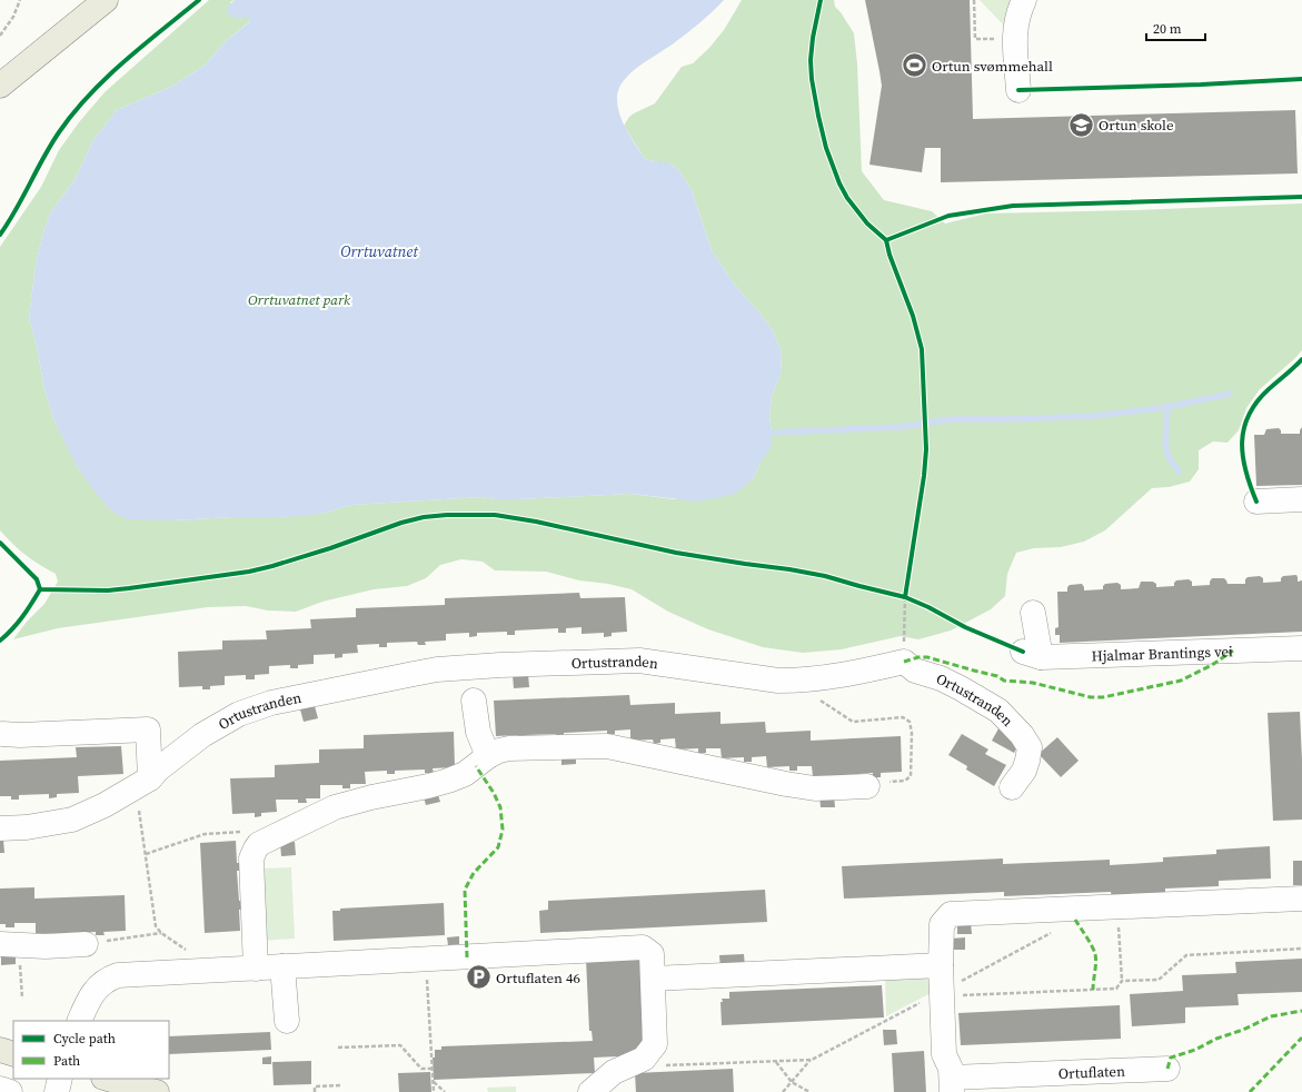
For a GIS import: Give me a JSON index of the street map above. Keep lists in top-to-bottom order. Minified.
{"streets":{"street":["Hjalmar Brantings vei","Ortustranden","Ortuflaten"]},"water":["Orrtuvatnet"],"parks":["Orrtuvatnet park"],"places":{"sports":["Ortun svømmehall"],"school or university":["Ortun skole"],"parking":["Ortuflaten 46"]},"legend":["Cycle path","Path"],"scale_bar":"20 m"}
